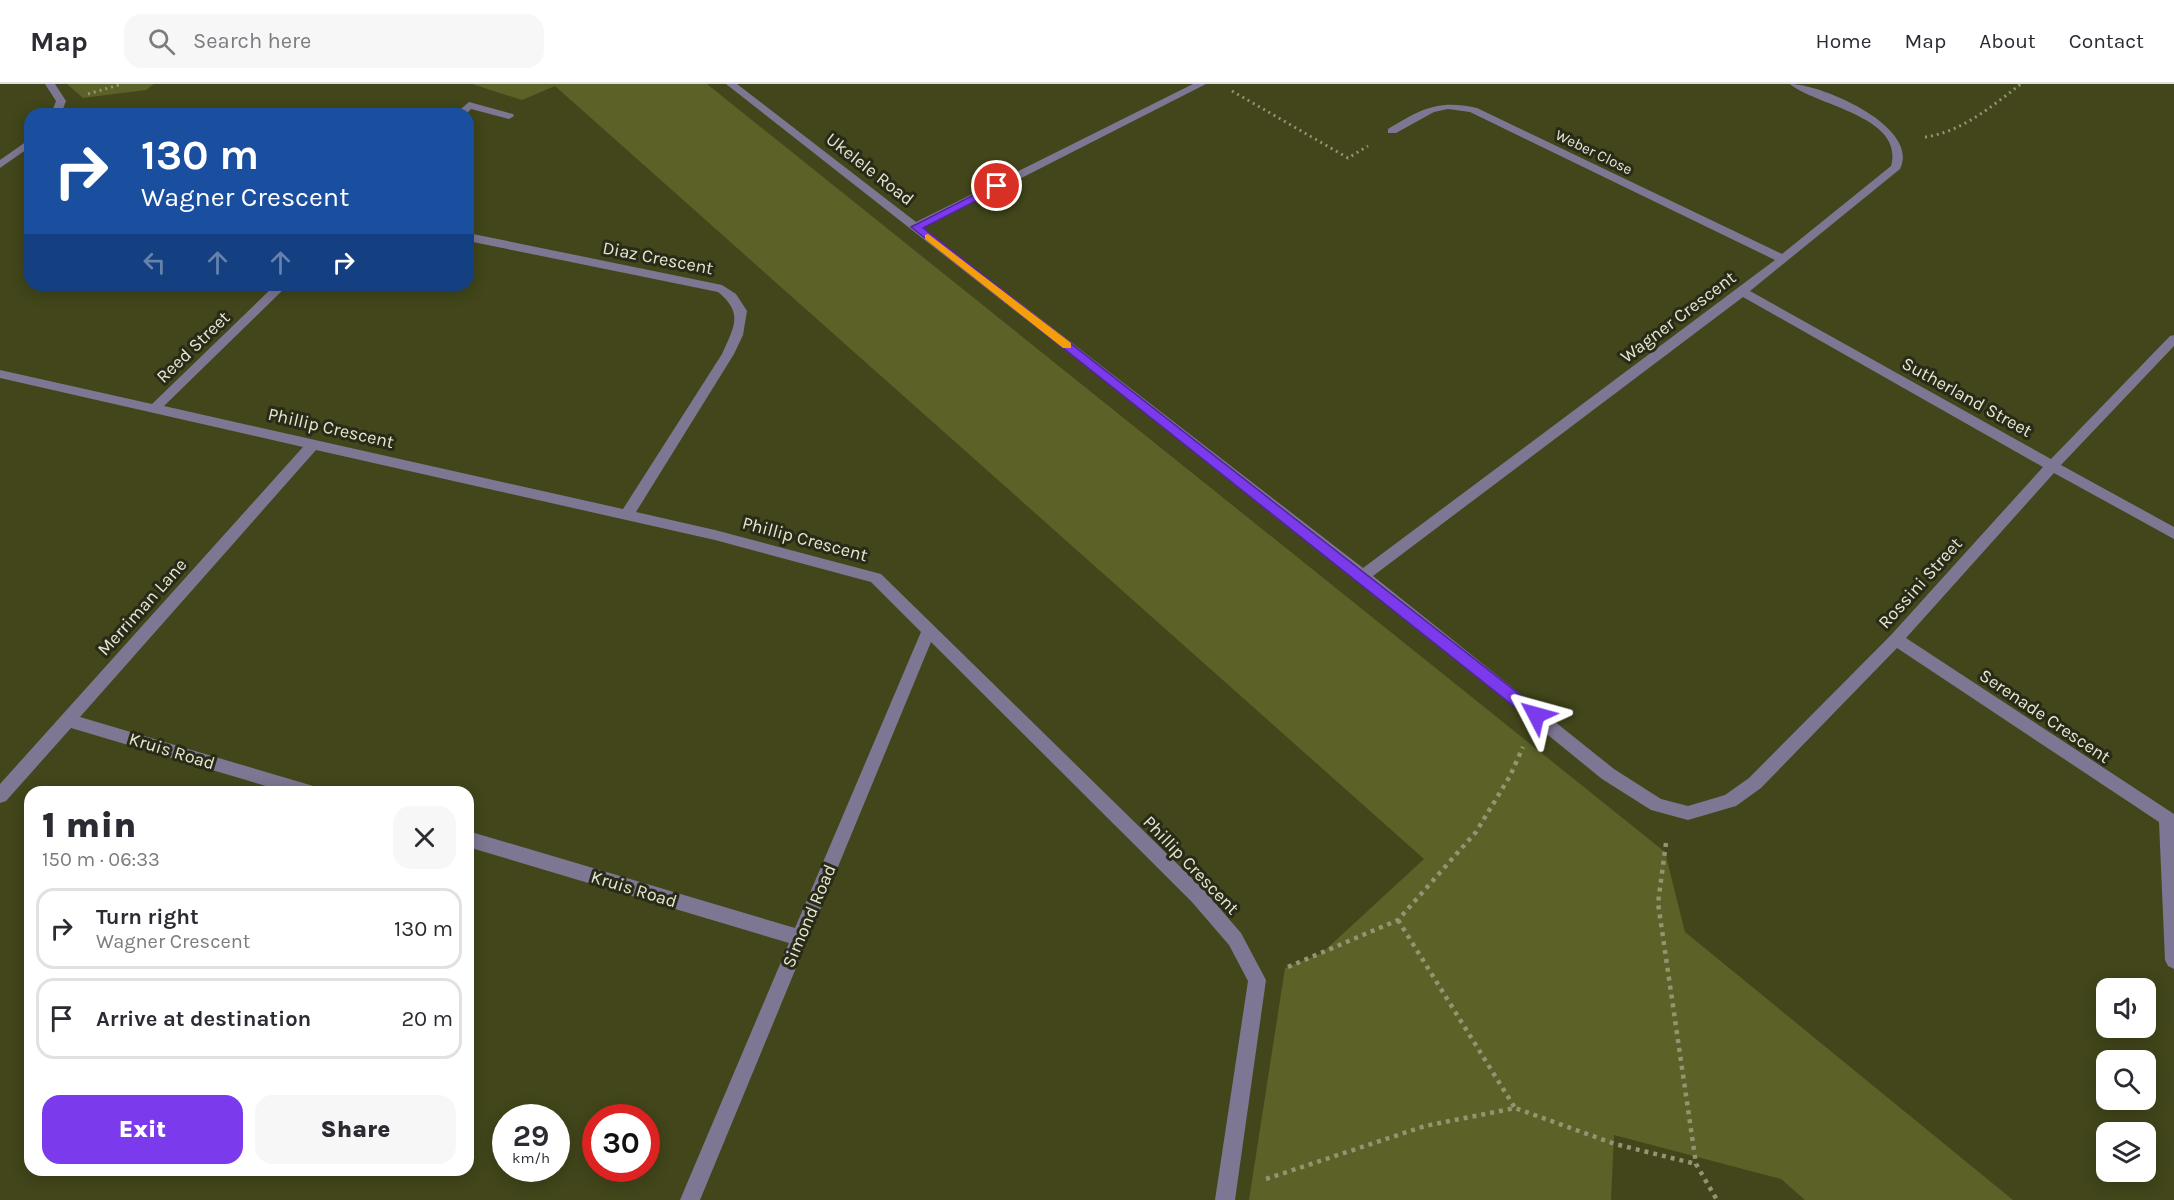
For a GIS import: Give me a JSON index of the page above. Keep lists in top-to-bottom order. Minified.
{"streets":{"street":["Weber Close","Ukelele Road","Diaz Crescent","Wagner Crescent","Reed Street","Sutherland Street","Phillip Crescent","Rossini Street","Merriman Lane","Serenade Crescent","Kruis Road","Simond Road"]},"crossings":[["Weber Close","Wagner Crescent"],["Ukelele Road","Wagner Crescent"],["Ukelele Road","Rossini Street"],["Diaz Crescent","Phillip Crescent"],["Wagner Crescent","Sutherland Street"],["Reed Street","Phillip Crescent"],["Sutherland Street","Rossini Street"],["Phillip Crescent","Merriman Lane"],["Phillip Crescent","Simond Road"],["Rossini Street","Serenade Crescent"],["Merriman Lane","Kruis Road"],["Kruis Road","Simond Road"]],"page":{"header":"Map","search":"Search here","nav":["Home","Map","About","Contact"],"turn":["130 m","Wagner Crescent"],"heading":["1 min","150 m · 06:33"],"list":[{"name":"Turn right","note":"Wagner Crescent","value":"130 m"},{"name":"Arrive at destination","value":"20 m"}],"buttons":["Exit","Share"],"speed":"29 km/h","limit":"30"}}
